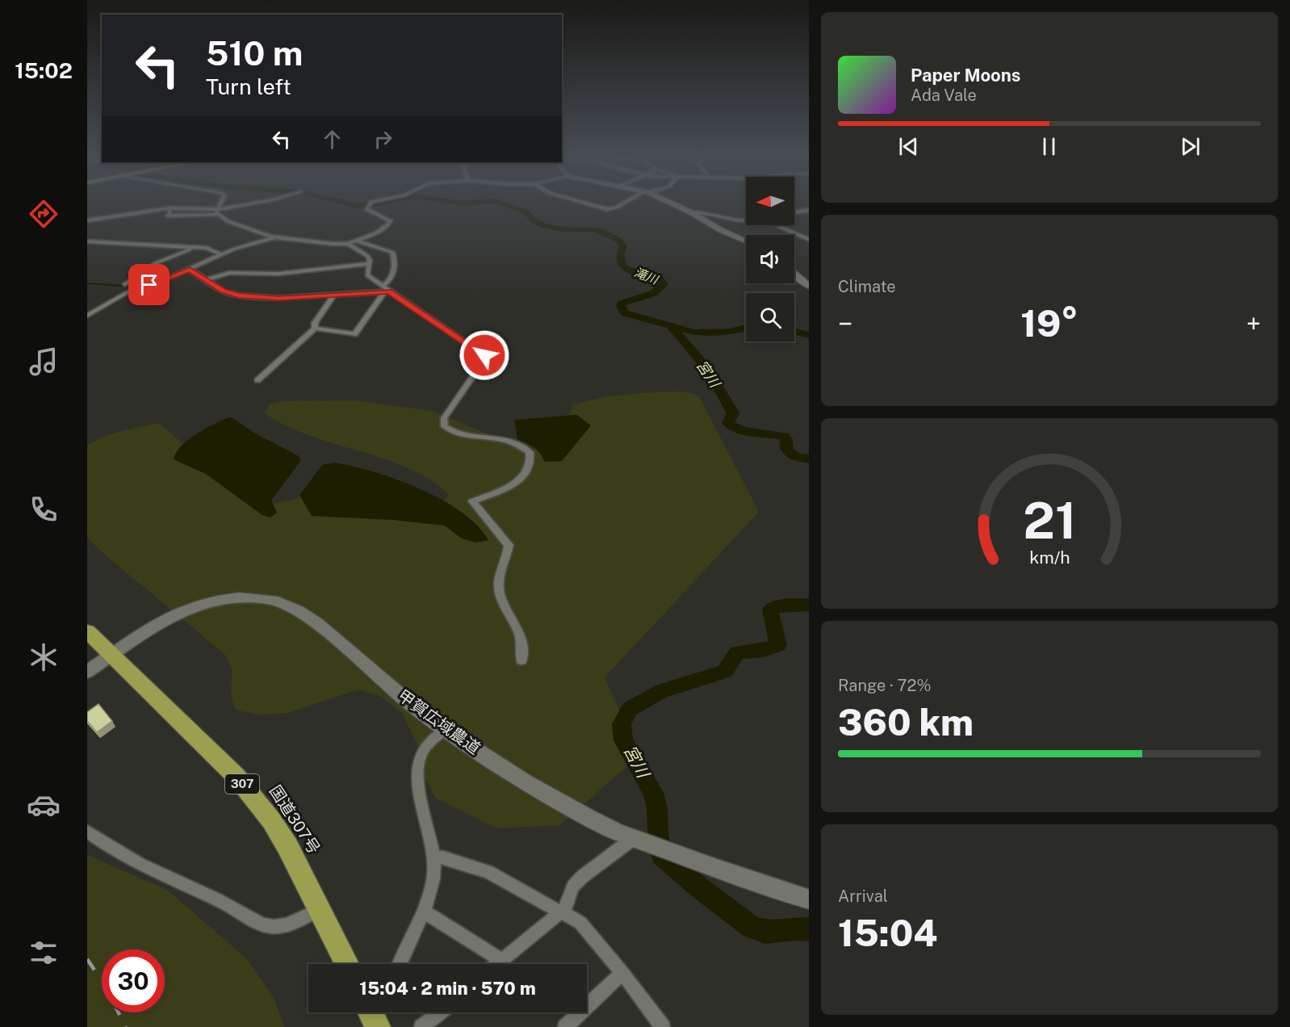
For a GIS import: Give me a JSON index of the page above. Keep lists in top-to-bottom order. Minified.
{"streets":{"highway":["307","国道307号"],"street":["甲賀広域農道"]},"crossings":[["甲賀広域農道","国道307号"]],"water":["滝川","宮川"],"north":"left","page":{"tabs":"15:02","turn":["510 m","Turn left"],"song":["Paper Moons","Ada Vale"],"tile":["Climate",["Range · 72%","360 km"],["Arrival","15:04"]],"heat":["−","19°","+"],"limit":"30","trip":"15:04 · 2 min · 570 m","gauge":["21","km/h"]}}
